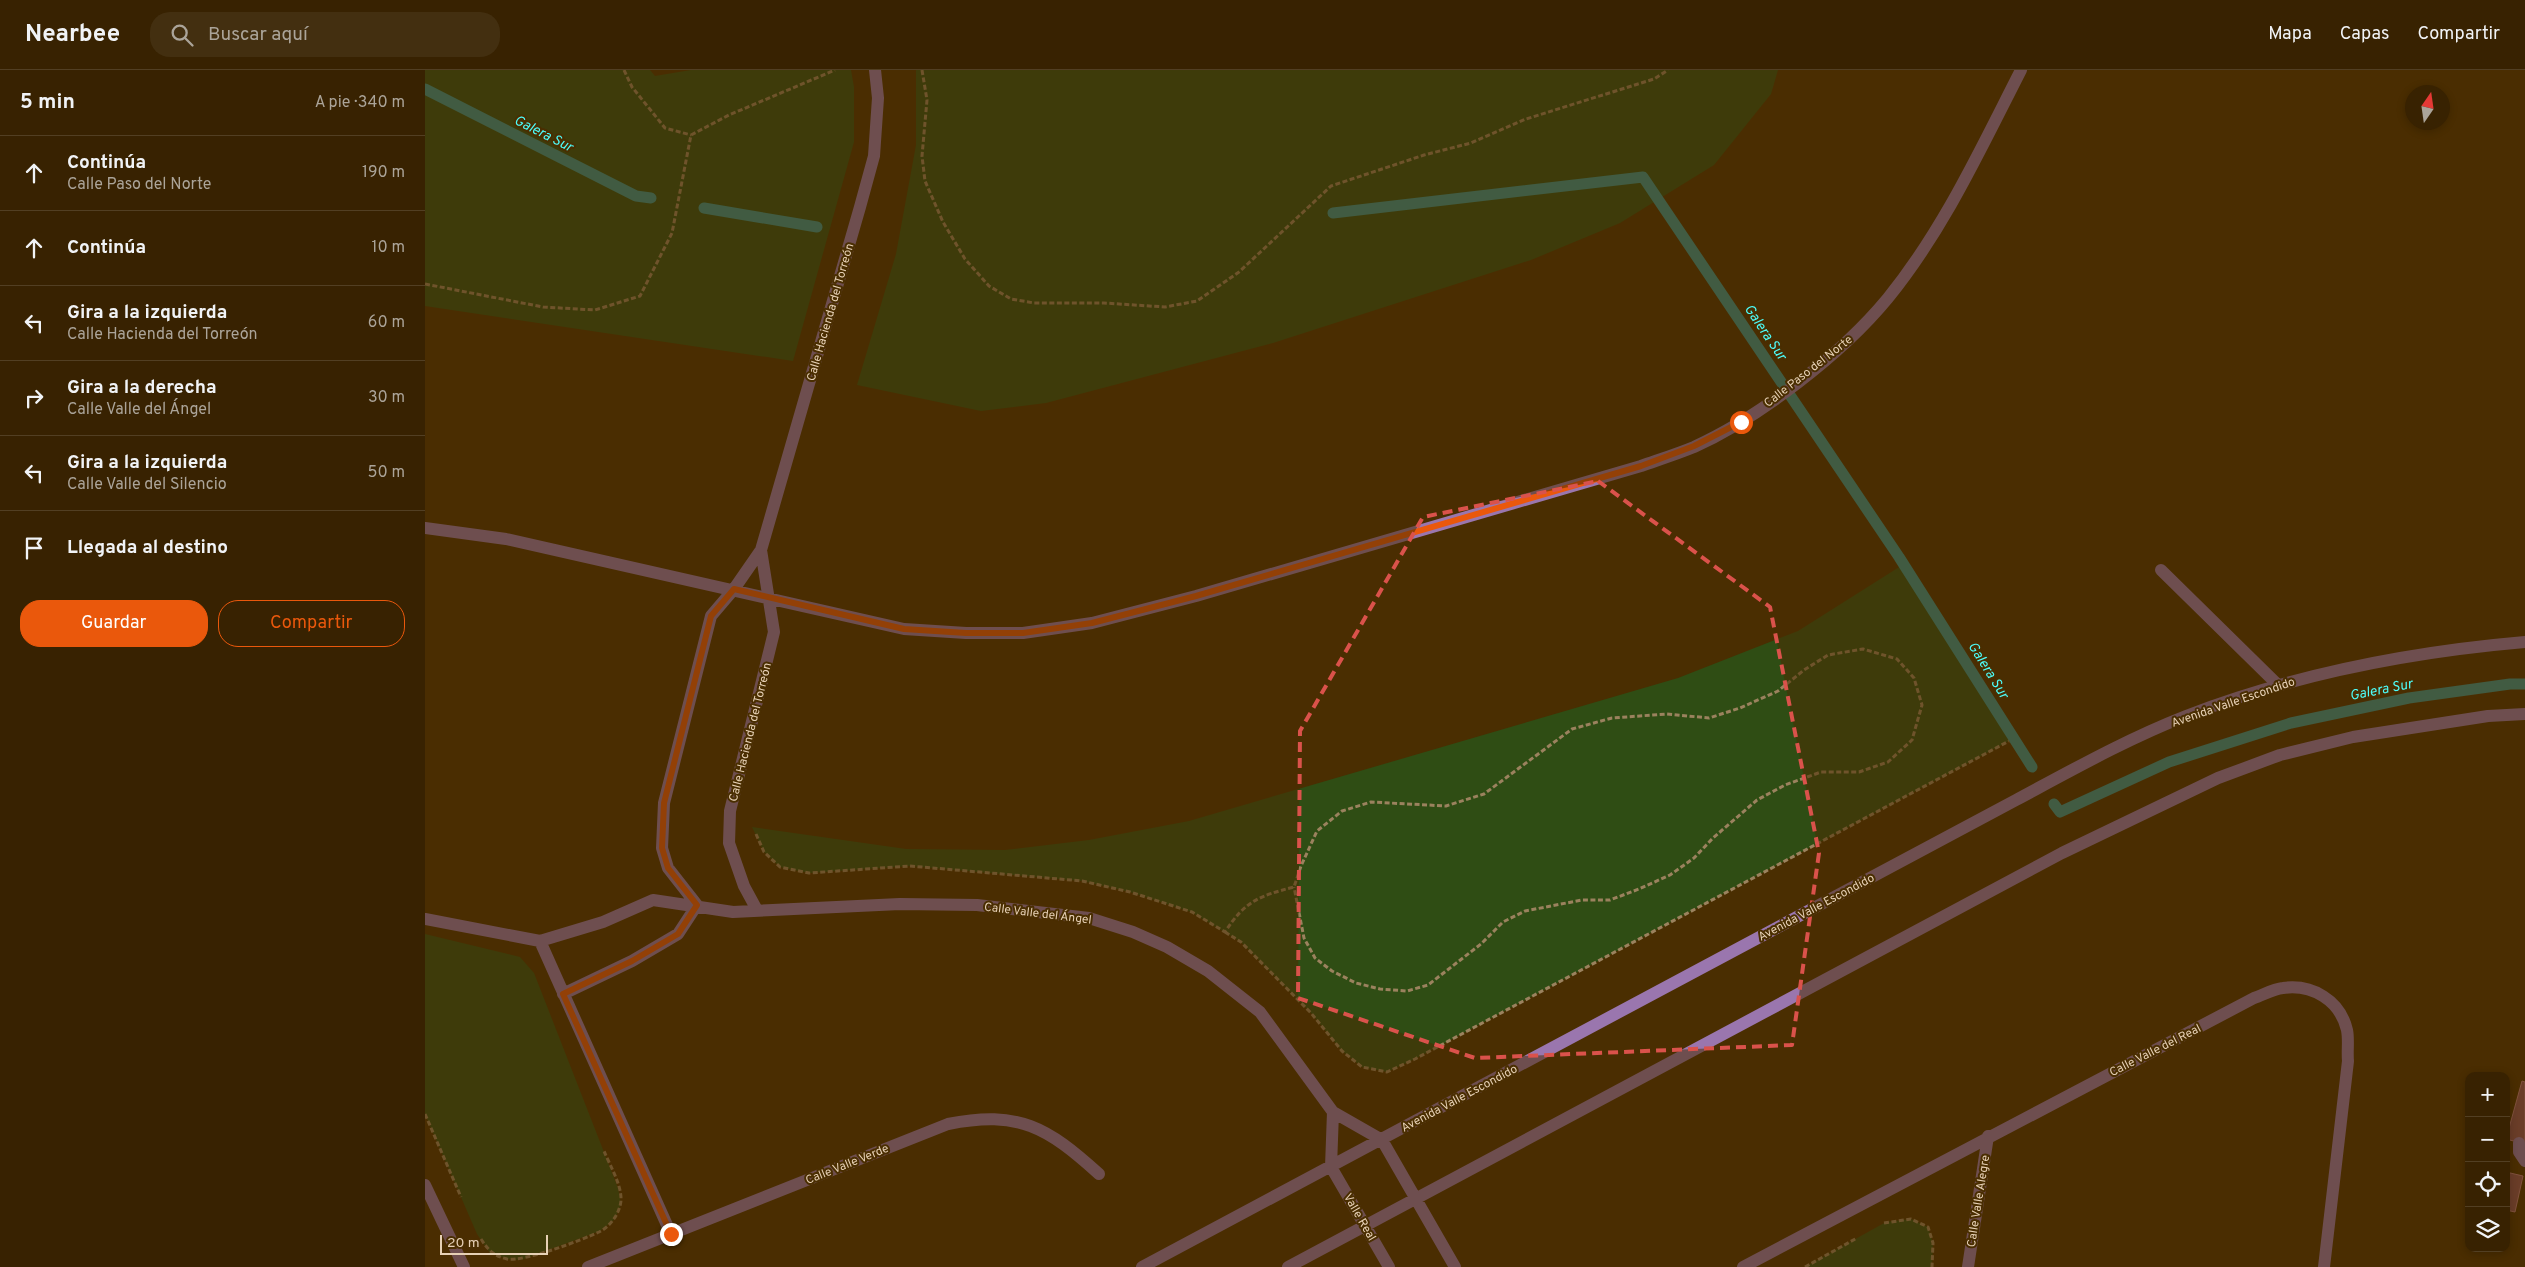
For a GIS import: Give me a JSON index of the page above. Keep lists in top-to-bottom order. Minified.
{"streets":{"street":["Calle Hacienda del Torreón","Calle Paso del Norte","Avenida Valle Escondido","Calle Valle del Ángel","Calle Valle del Real","Calle Valle Verde","Calle Valle Alegre","Valle Real"]},"crossings":[["Calle Hacienda del Torreón","Calle Paso del Norte"],["Calle Hacienda del Torreón","Calle Valle del Ángel"],["Avenida Valle Escondido","Calle Valle del Ángel"],["Avenida Valle Escondido","Valle Real"],["Calle Valle del Real","Calle Valle Alegre"]],"water":["Galera Sur"],"scale_bar":"20 m","north":"top","page":{"header":"Nearbee","search":"Buscar aquí","nav":["Mapa","Capas","Compartir"],"heading":["5 min","A pie · 340 m"],"list":[["Continúa","Calle Paso del Norte","190 m"],["Continúa","10 m"],["Gira a la izquierda","Calle Hacienda del Torreón","60 m"],["Gira a la derecha","Calle Valle del Ángel","30 m"],["Gira a la izquierda","Calle Valle del Silencio","50 m"],"Llegada al destino"],"buttons":["Guardar","Compartir"],"map_buttons":["+","−"],"scale":"20 m"}}
